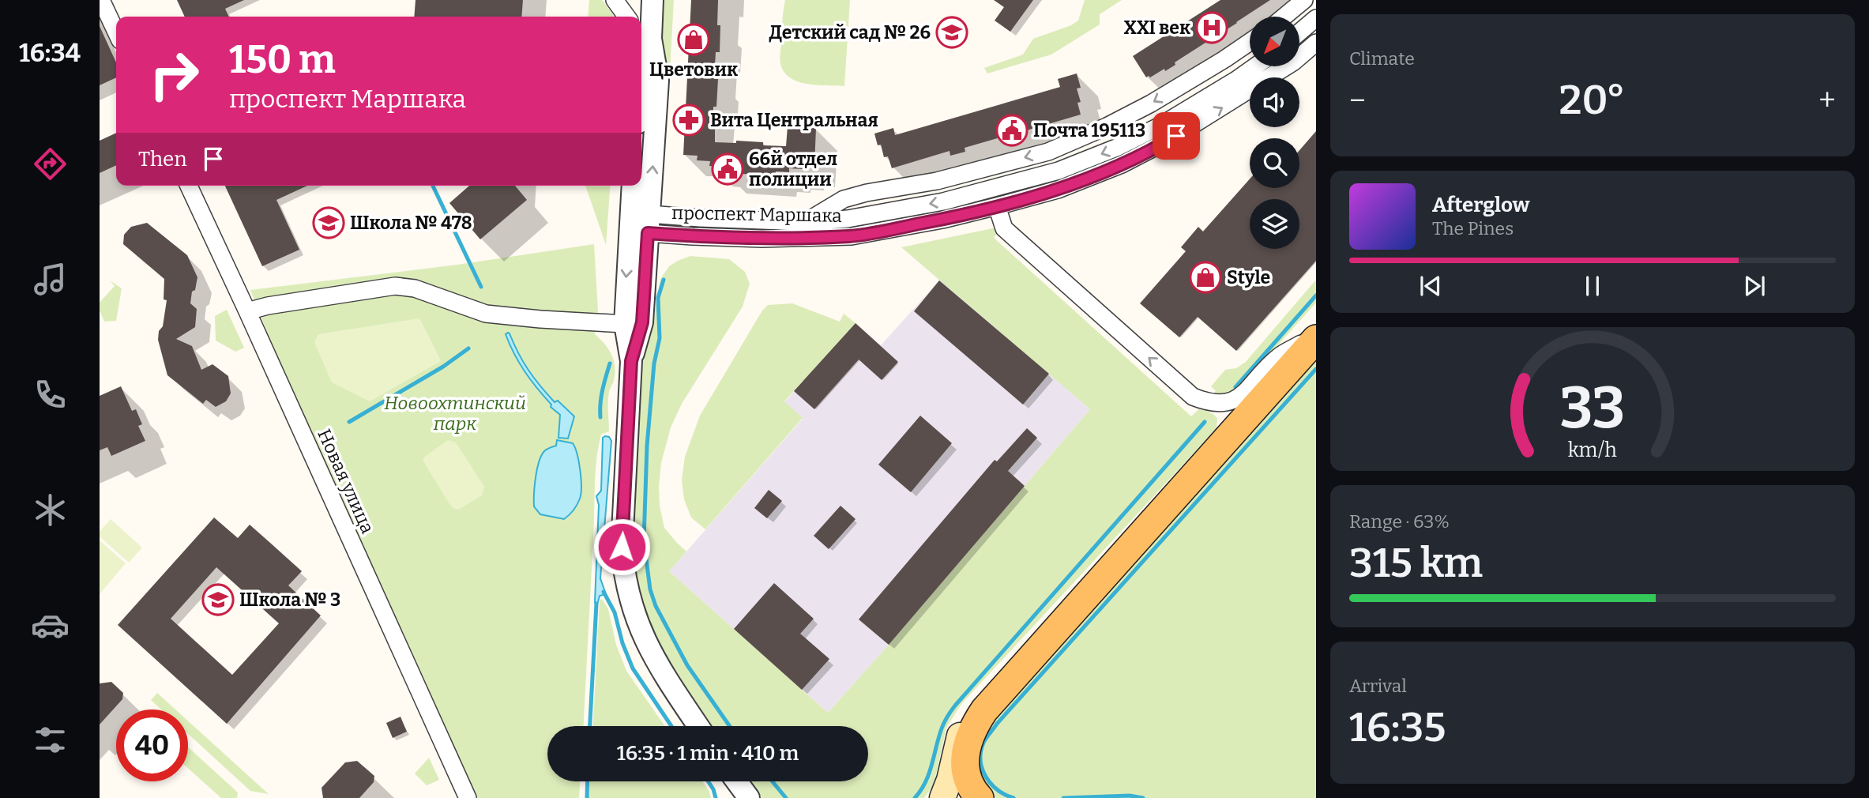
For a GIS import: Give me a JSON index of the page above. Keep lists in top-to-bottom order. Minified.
{"streets":{"street":["проспект Маршака","Новая улица"]},"parks":["Новоохтинский парк"],"places":{"hospital":["XXI век"],"school or university":["Детский сад № 26","Школа № 478","Школа № 3"],"shop":["Цветовик","Style"],"pharmacy":["Вита Центральная"],"public building":["Почта 195113","66й отдел полиции"]},"north":"bottom left","page":{"tabs":"16:34","tile":["Climate",["Range · 63%","315 km"],["Arrival","16:35"]],"turn":["150 m","проспект Маршака"],"heat":["−","20°","+"],"then":"Then","song":["Afterglow","The Pines"],"limit":"40","trip":"16:35 · 1 min · 410 m","gauge":["33","km/h"]}}
